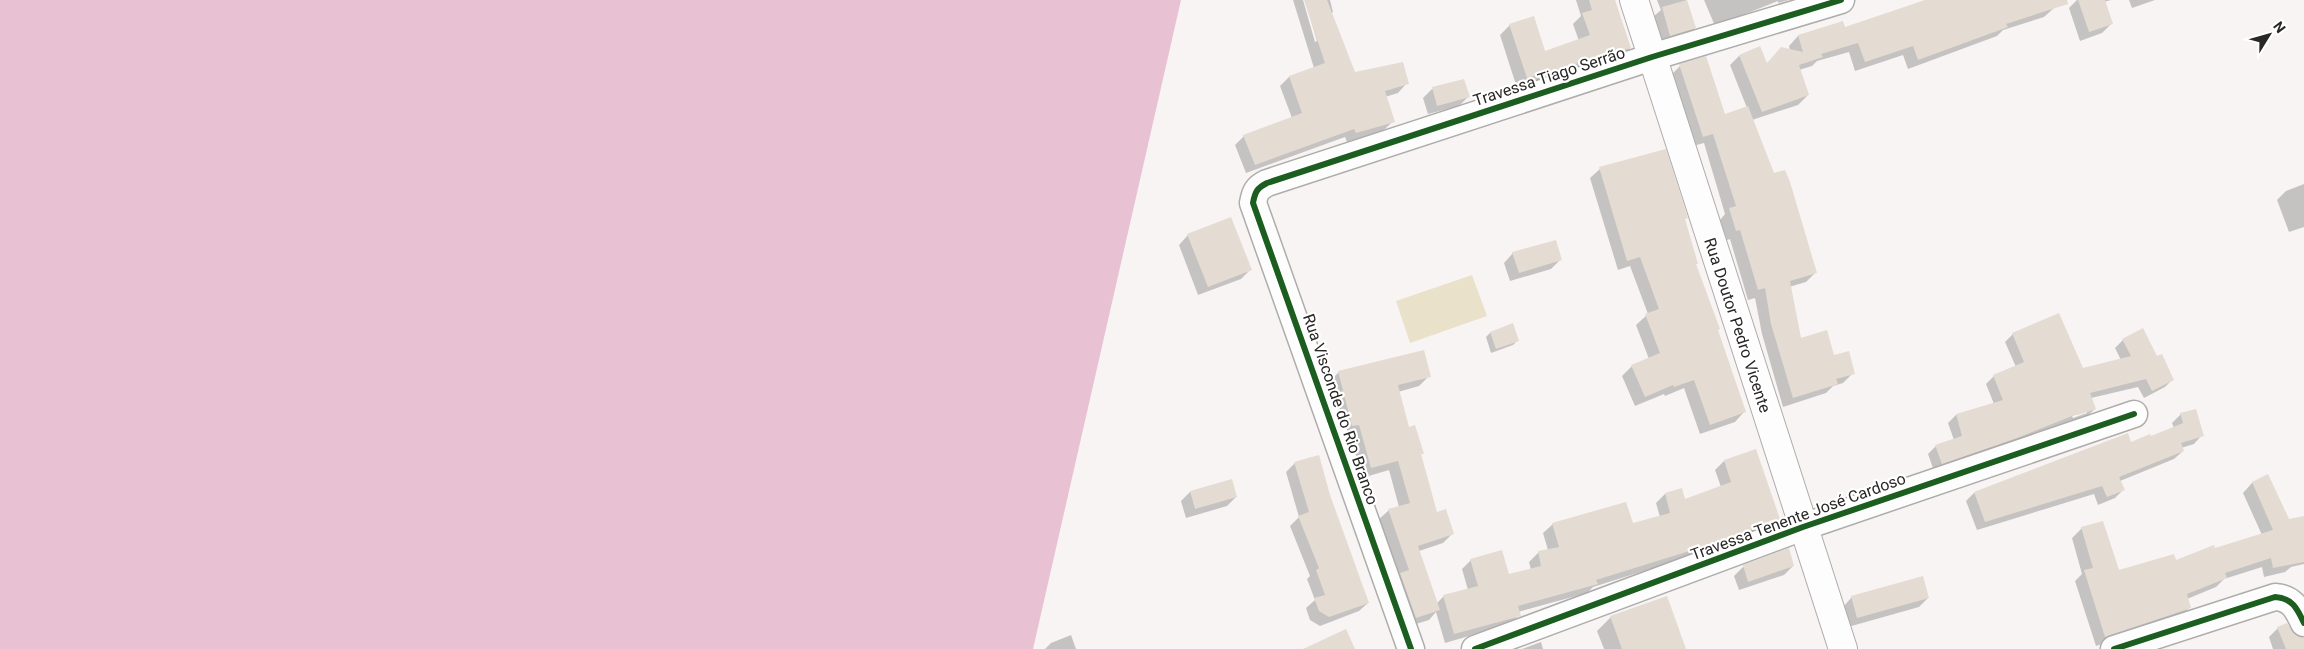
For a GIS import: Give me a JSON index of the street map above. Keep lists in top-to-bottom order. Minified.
{"streets":{"street":["Travessa Tiago Serrão","Rua Doutor Pedro Vicente","Rua Visconde do Rio Branco","Travessa Tenente José Cardoso"]},"crossings":[["Travessa Tiago Serrão","Rua Doutor Pedro Vicente"],["Travessa Tiago Serrão","Rua Visconde do Rio Branco"],["Rua Doutor Pedro Vicente","Travessa Tenente José Cardoso"]],"north":"top right"}
